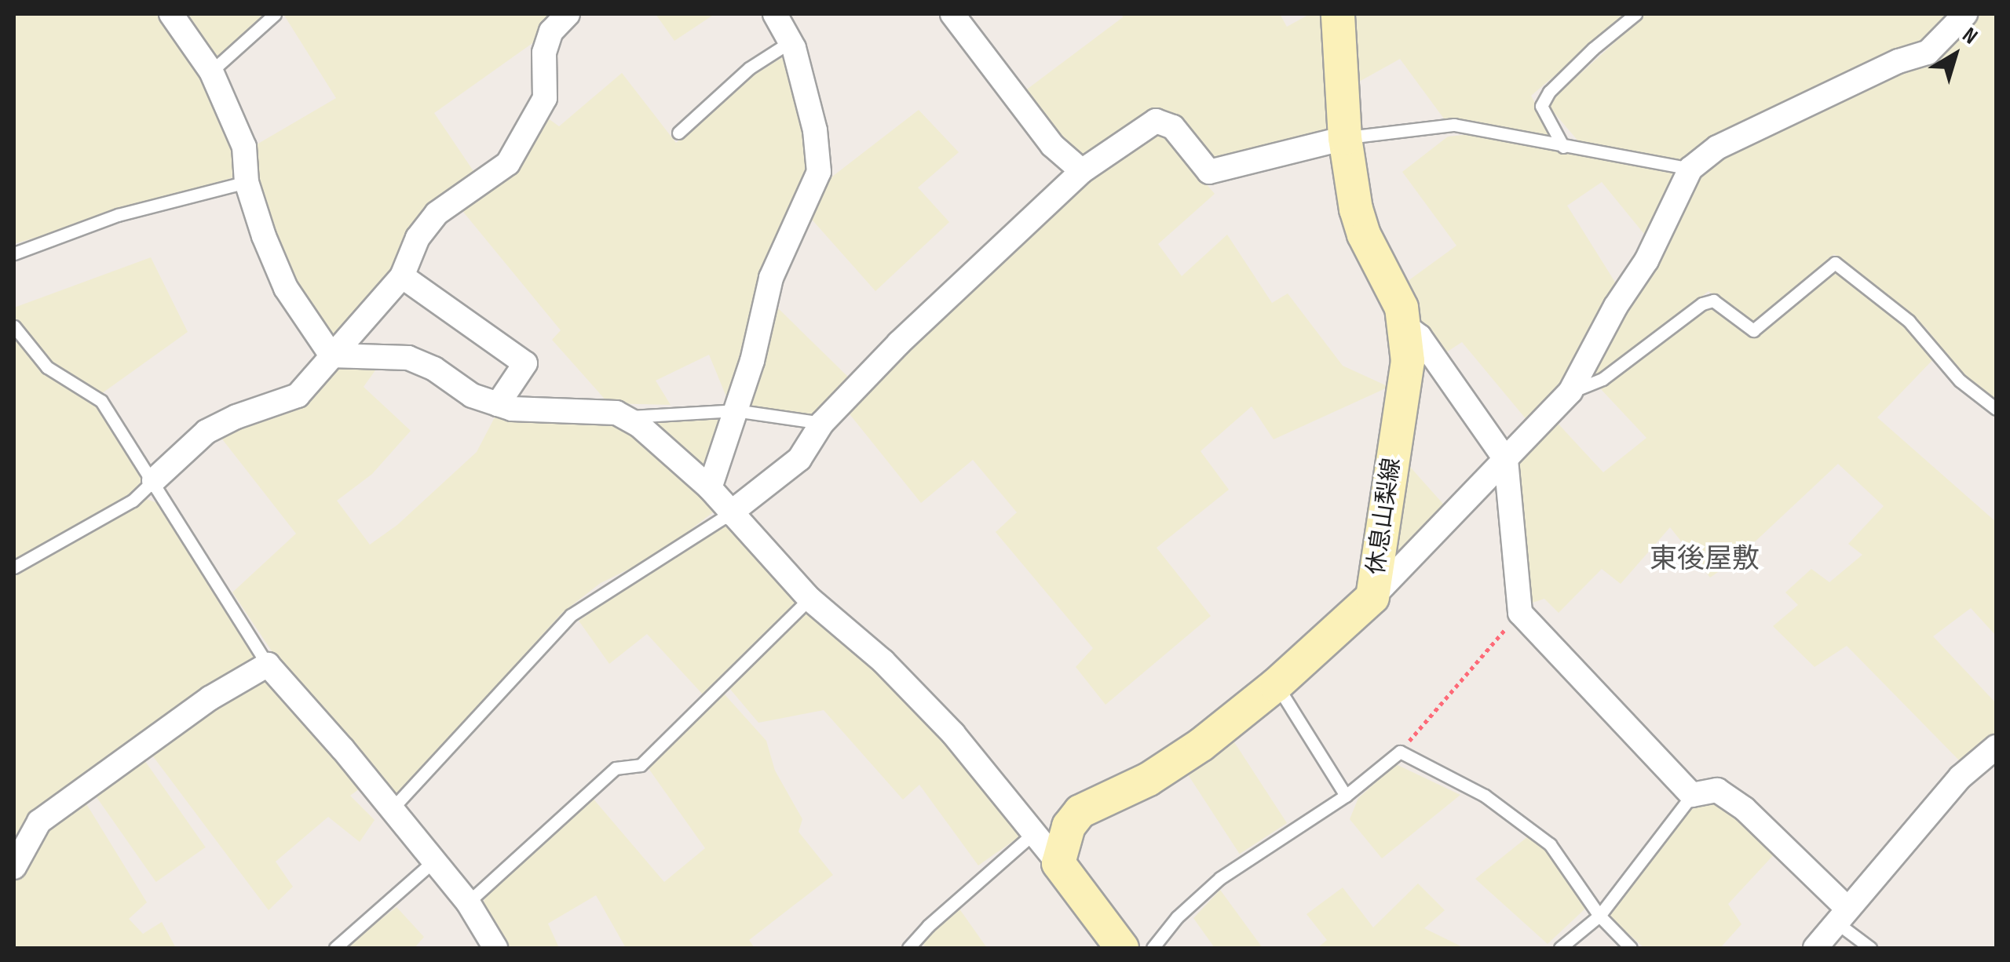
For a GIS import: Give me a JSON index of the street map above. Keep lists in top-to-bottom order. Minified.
{"streets":{"main road":["休息山梨線"]},"districts":["東後屋敷"],"north":"top right"}
